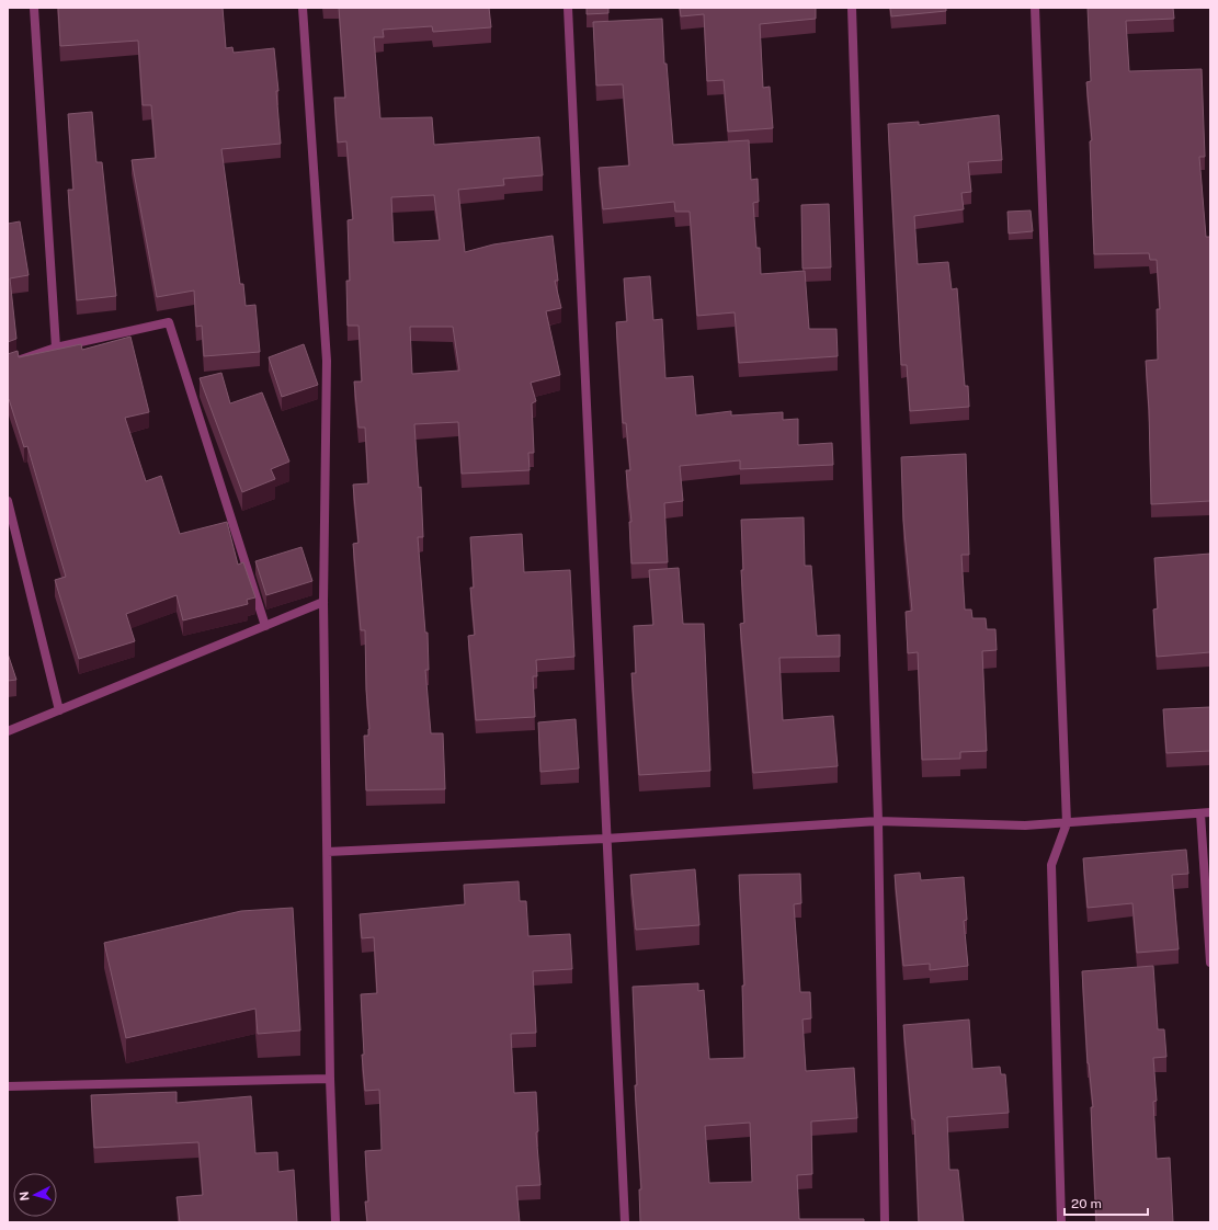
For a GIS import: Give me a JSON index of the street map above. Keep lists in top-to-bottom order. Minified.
{"scale_bar":"20 m","north":"left"}
